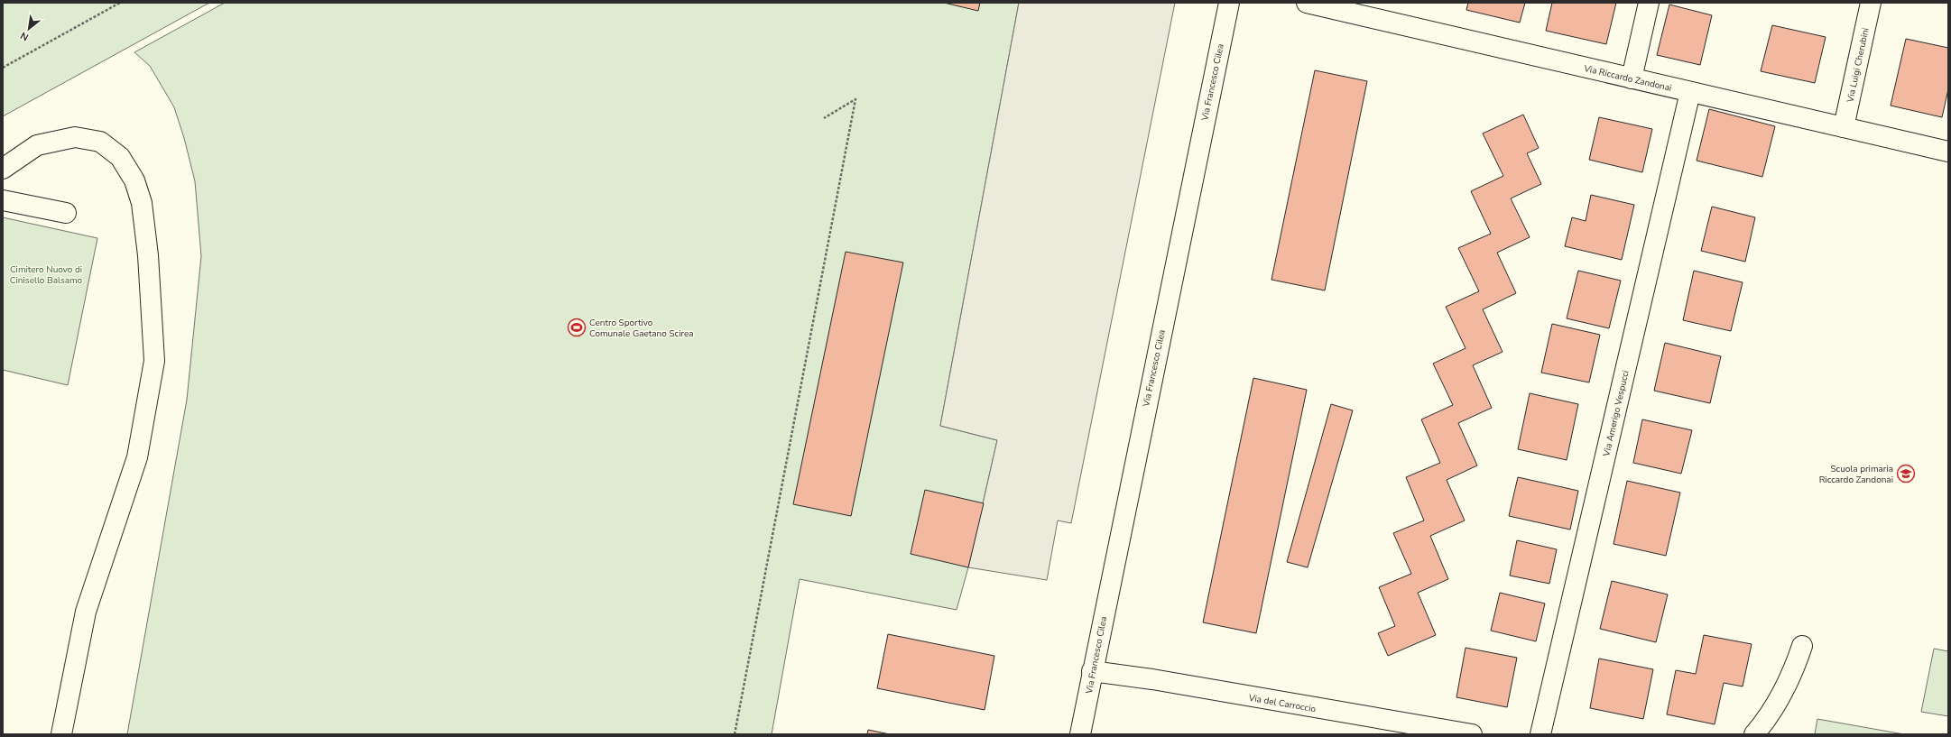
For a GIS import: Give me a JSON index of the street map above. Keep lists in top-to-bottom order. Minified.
{"streets":{"street":["Via Luigi Cherubini","Via Riccardo Zandonai","Via Francesco Cilea","Via Amerigo Vespucci","Via del Carroccio"]},"crossings":[["Via Luigi Cherubini","Via Riccardo Zandonai"],["Via Riccardo Zandonai","Via Amerigo Vespucci"],["Via Francesco Cilea","Via del Carroccio"]],"parks":["Cimitero Nuovo di Cinisello Balsamo"],"places":{"sports":["Centro Sportivo Comunale Gaetano Scirea"],"school or university":["Scuola primaria Riccardo Zandonai"]},"north":"bottom left"}
